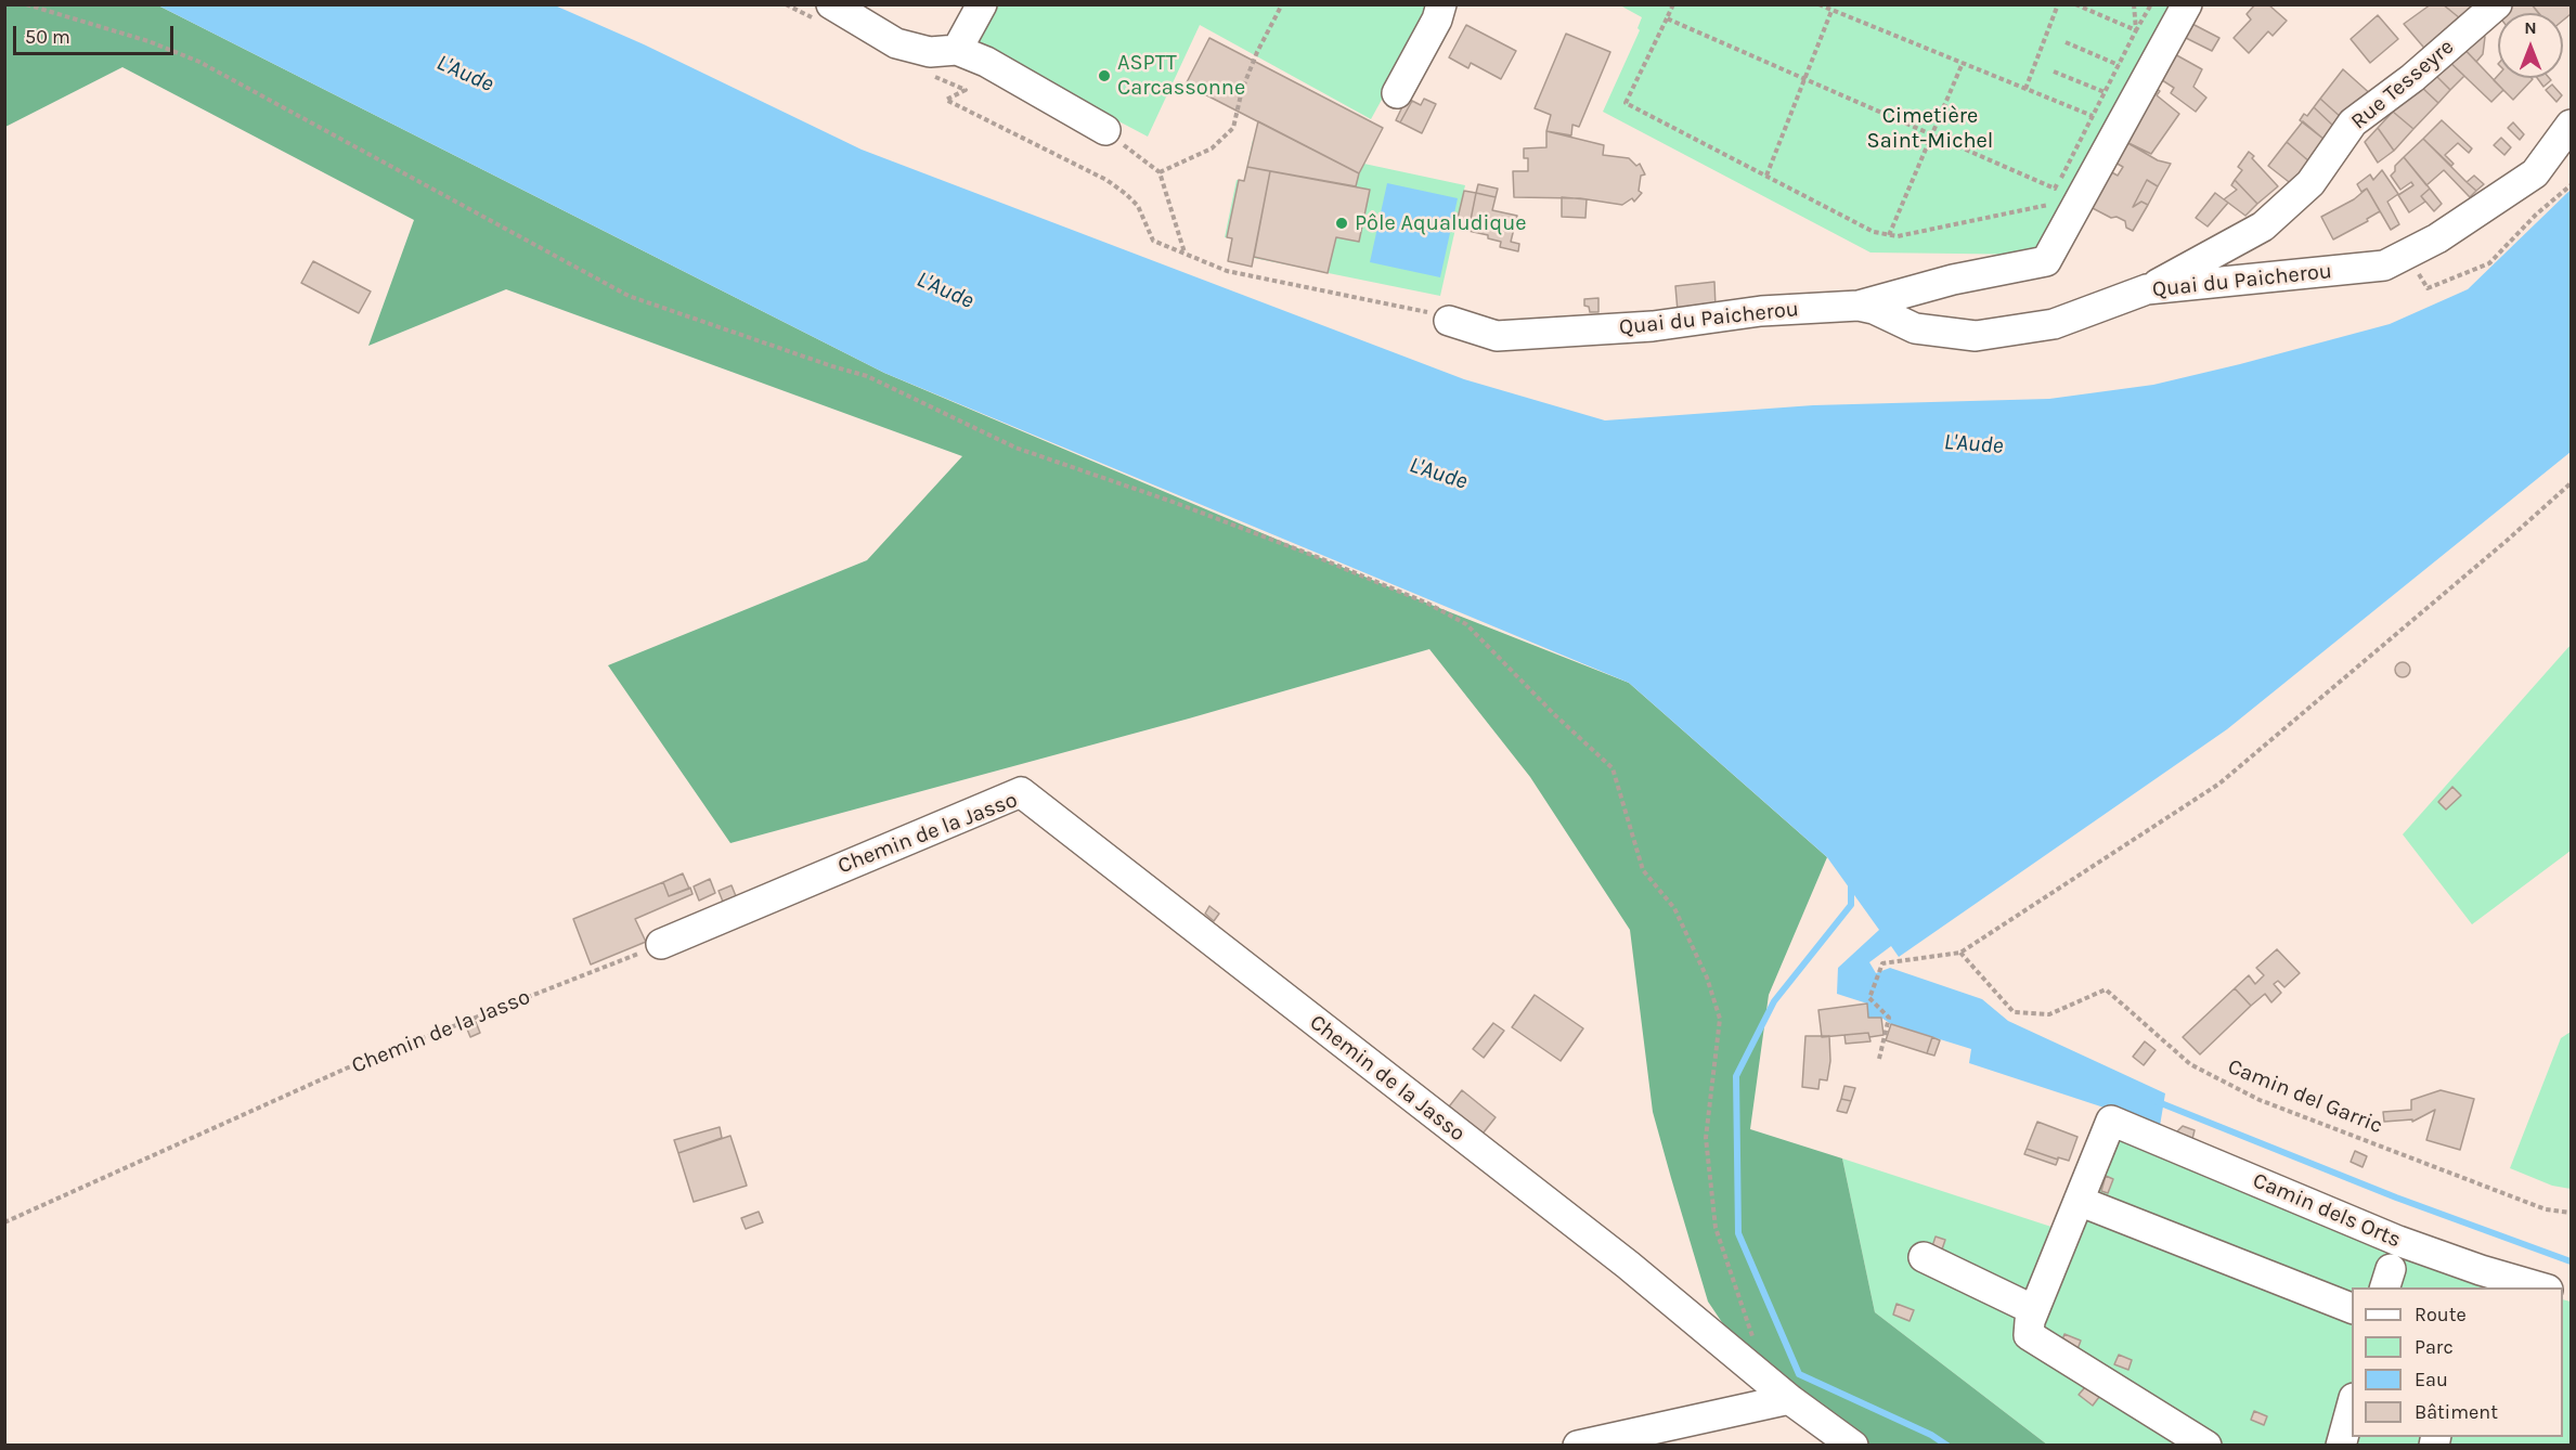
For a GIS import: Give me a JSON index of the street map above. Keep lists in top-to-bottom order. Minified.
{"streets":{"street":["Rue Tesseyre","Quai du Paicherou","Chemin de la Jasso","Camin dels Orts"],"path":["Camin del Garric"]},"crossings":[["Rue Tesseyre","Quai du Paicherou"]],"water":["L'Aude"],"parks":["Cimetière Saint-Michel"],"places":["ASPTT Carcassonne","Pôle Aqualudique"],"legend":["Route","Parc","Eau","Bâtiment"],"scale_bar":"50 m","north":"top"}
